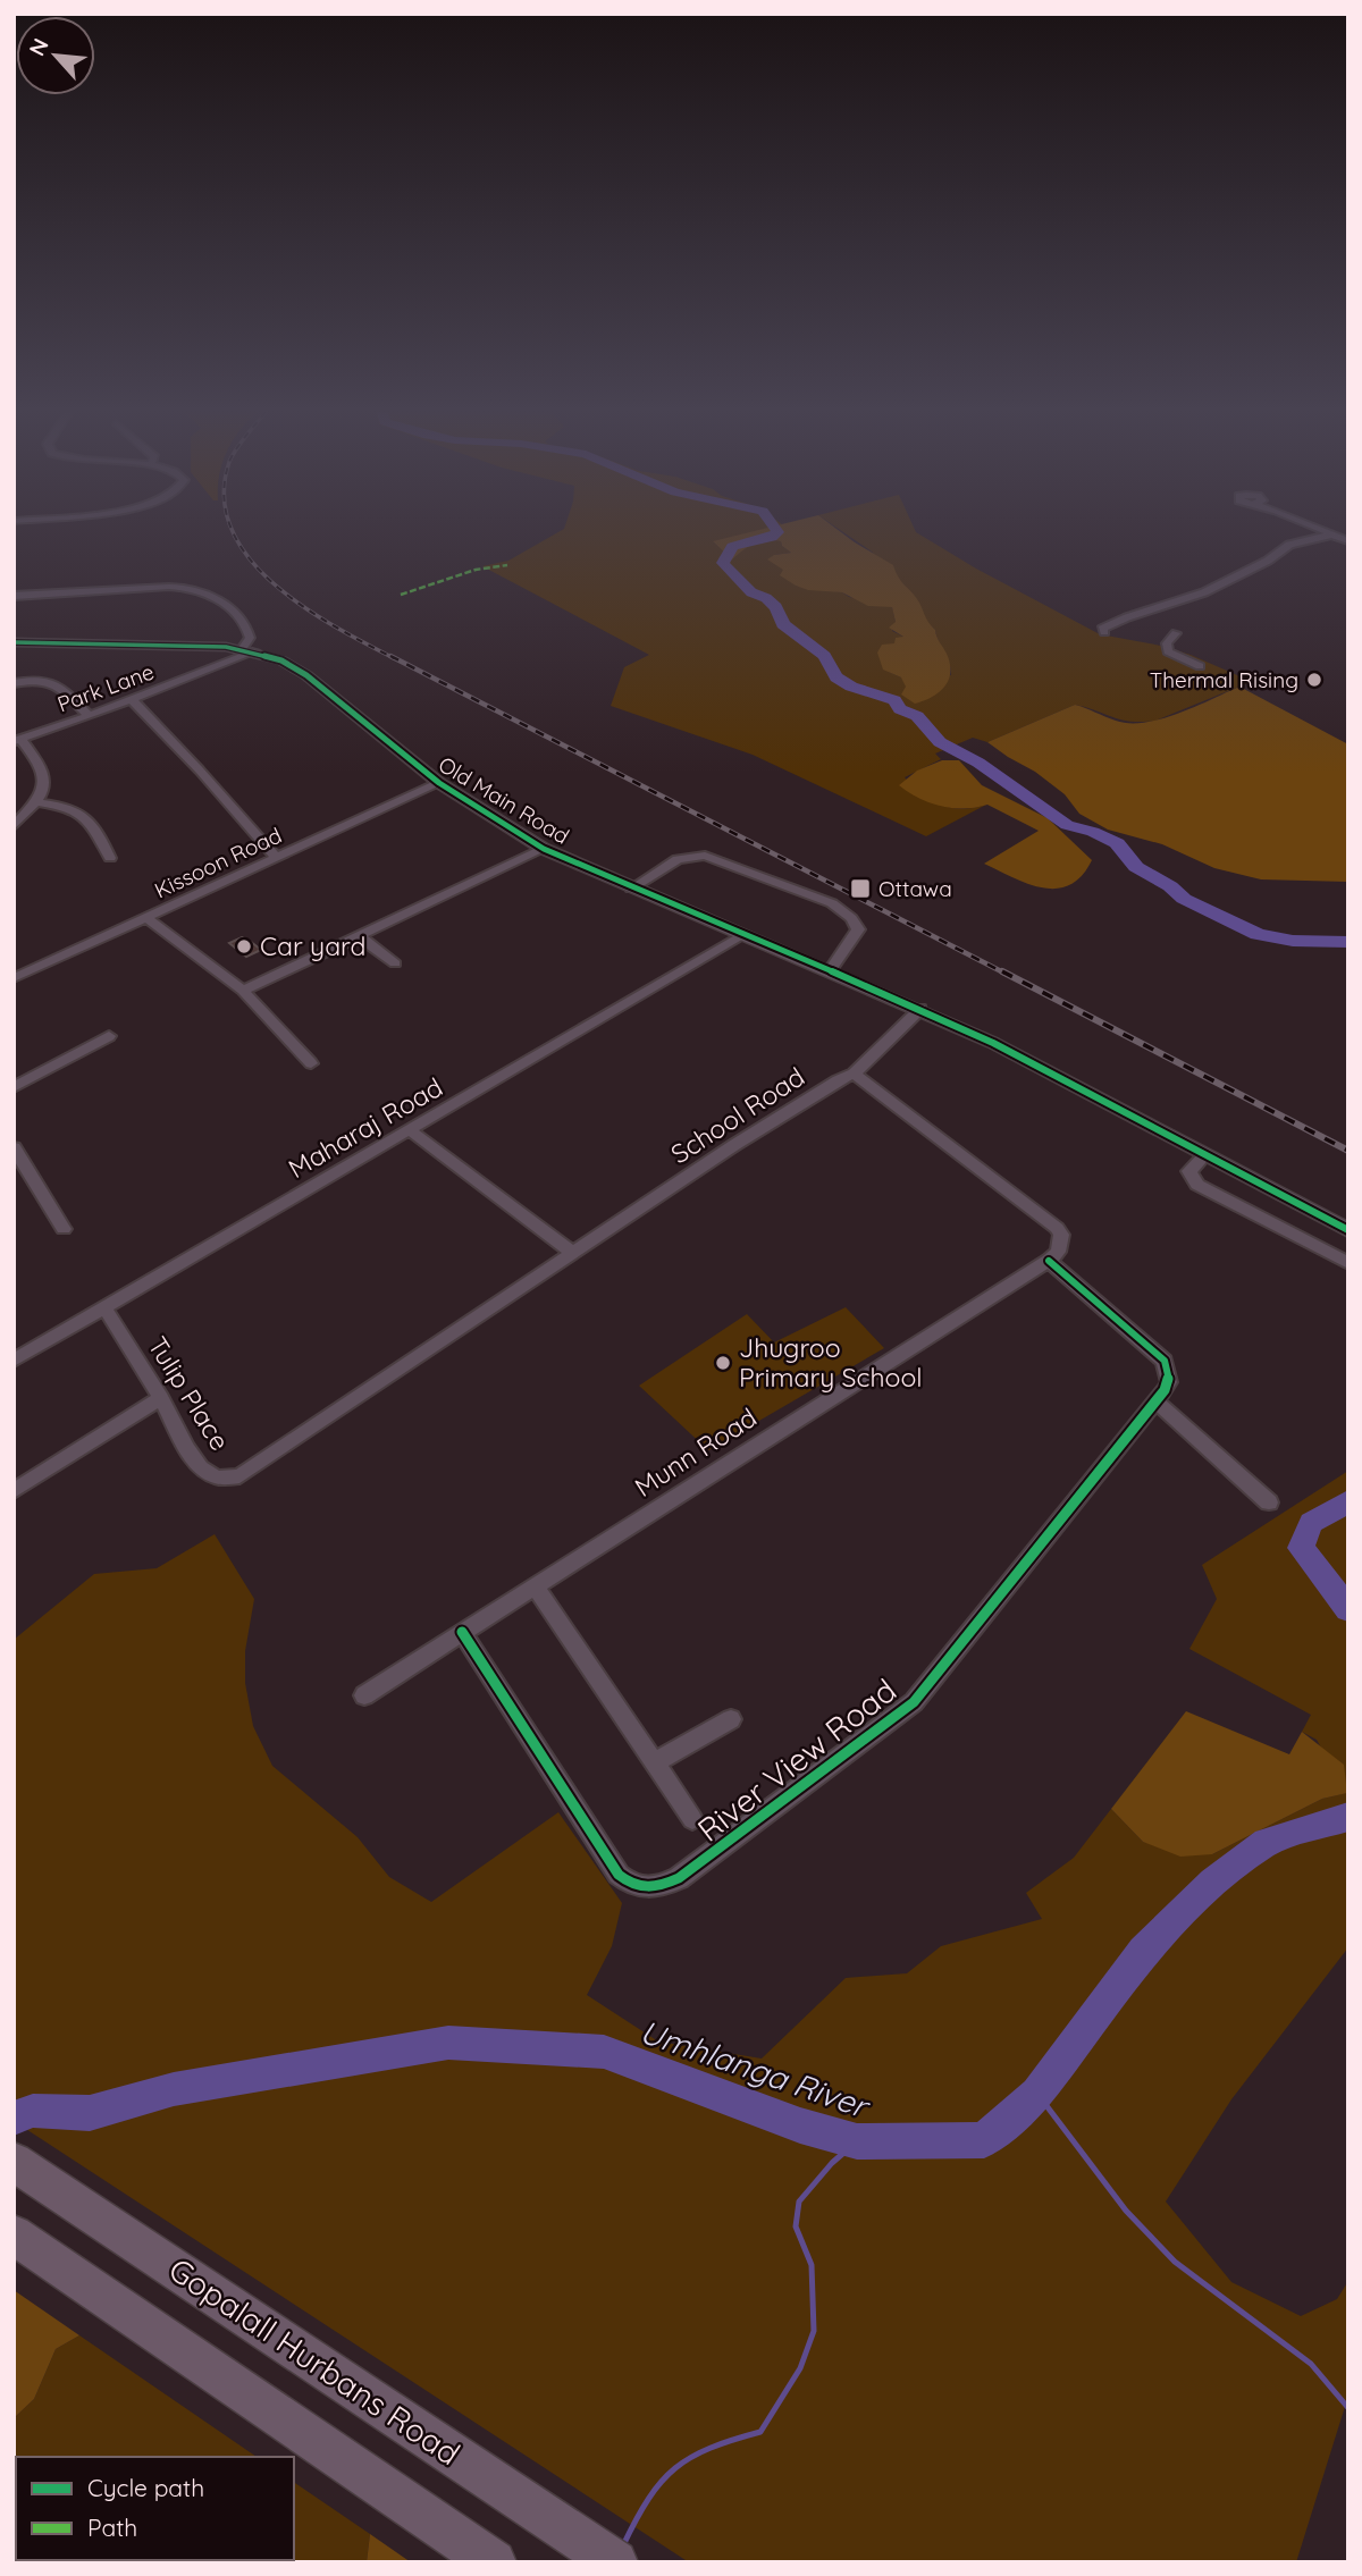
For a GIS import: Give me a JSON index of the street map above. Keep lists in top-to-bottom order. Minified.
{"streets":{"main road":["Gopalall Hurbans Road"],"street":["Park Lane","Old Main Road","Kissoon Road","School Road","Maharaj Road","Tulip Place","Munn Road","River View Road"]},"crossings":[["Park Lane","Old Main Road"],["Old Main Road","Kissoon Road"],["Old Main Road","School Road"],["Old Main Road","Maharaj Road"],["School Road","Tulip Place"],["Maharaj Road","Tulip Place"],["Munn Road","River View Road"]],"water":["Umhlanga River"],"places":{"other":["Thermal Rising","Car yard","Jhugroo Primary School"],"transit":["Ottawa"]},"legend":["Cycle path","Path"],"north":"top left"}
